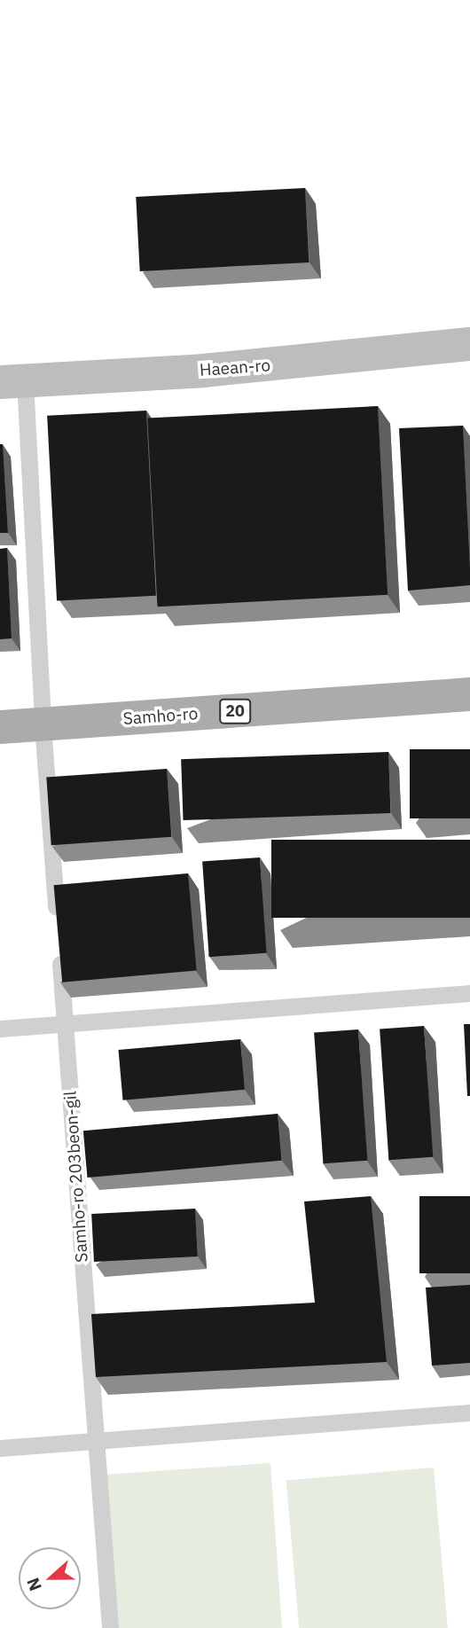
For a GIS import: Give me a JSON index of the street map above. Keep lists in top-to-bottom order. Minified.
{"streets":{"main road":["20","Samho-ro"],"street":["Haean-ro"],"lane":["Samho-ro 203beon-gil"]},"north":"left"}
